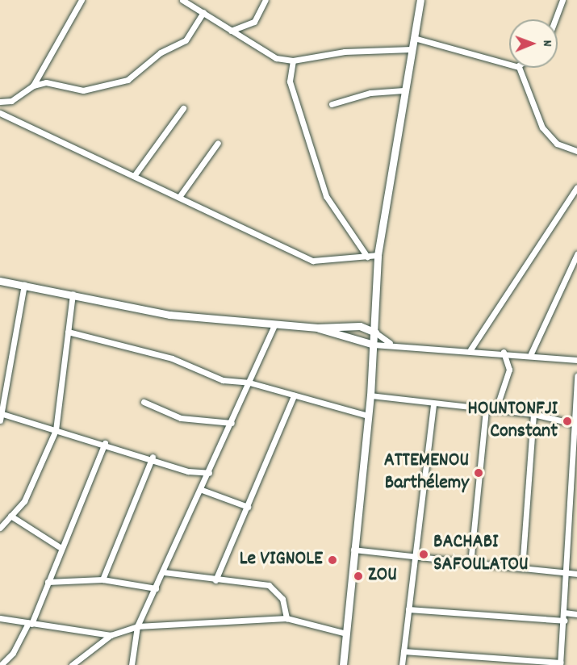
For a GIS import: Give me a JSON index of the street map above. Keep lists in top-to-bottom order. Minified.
{"places":["HOUNTONFJI Constant","ATTEMENOU Barthélemy","BACHABI SAFOULATOU","Le VIGNOLE","ZOU"],"north":"right"}
